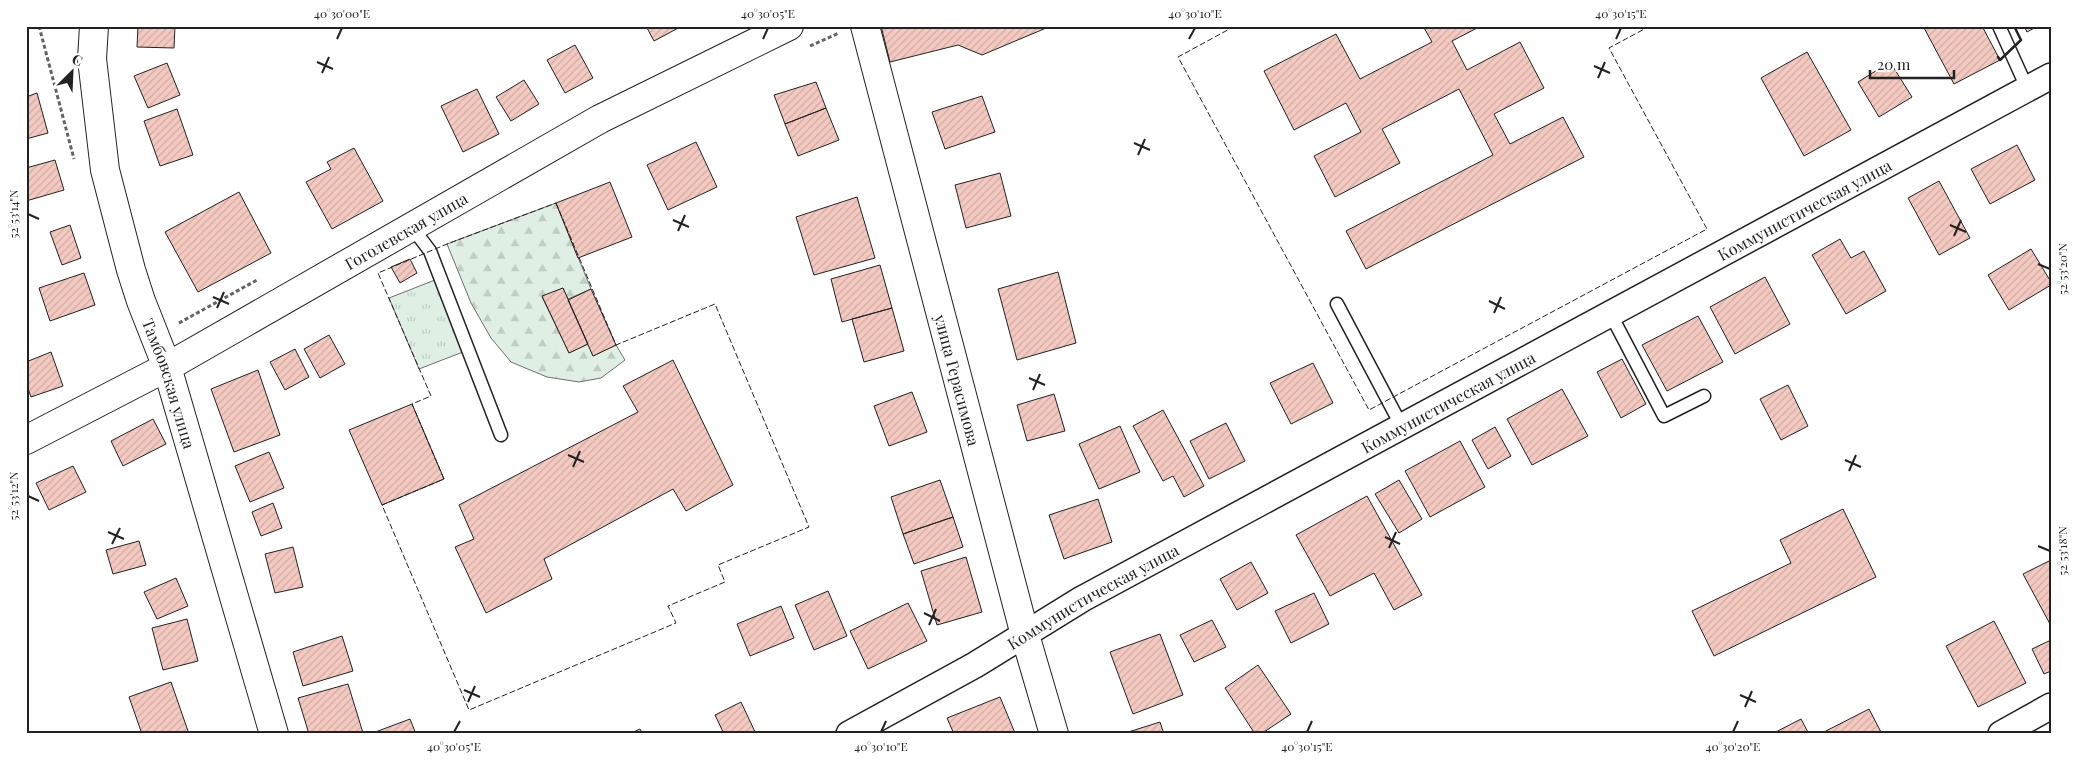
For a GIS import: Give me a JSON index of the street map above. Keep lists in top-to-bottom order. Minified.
{"streets":{"main road":["Гоголевская улица","улица Герасимова","Тамбовская улица"],"street":["Коммунистическая улица"]},"crossings":[["Коммунистическая улица","улица Герасимова"],["Гоголевская улица","Тамбовская улица"]],"scale_bar":"20 m","north":"top right","coordinates":["40°30'00\"E","40°30'05\"E","40°30'10\"E","40°30'15\"E","52°53'14\"N","52°53'20\"N","52°53'12\"N","52°53'18\"N","40°30'20\"E"]}
